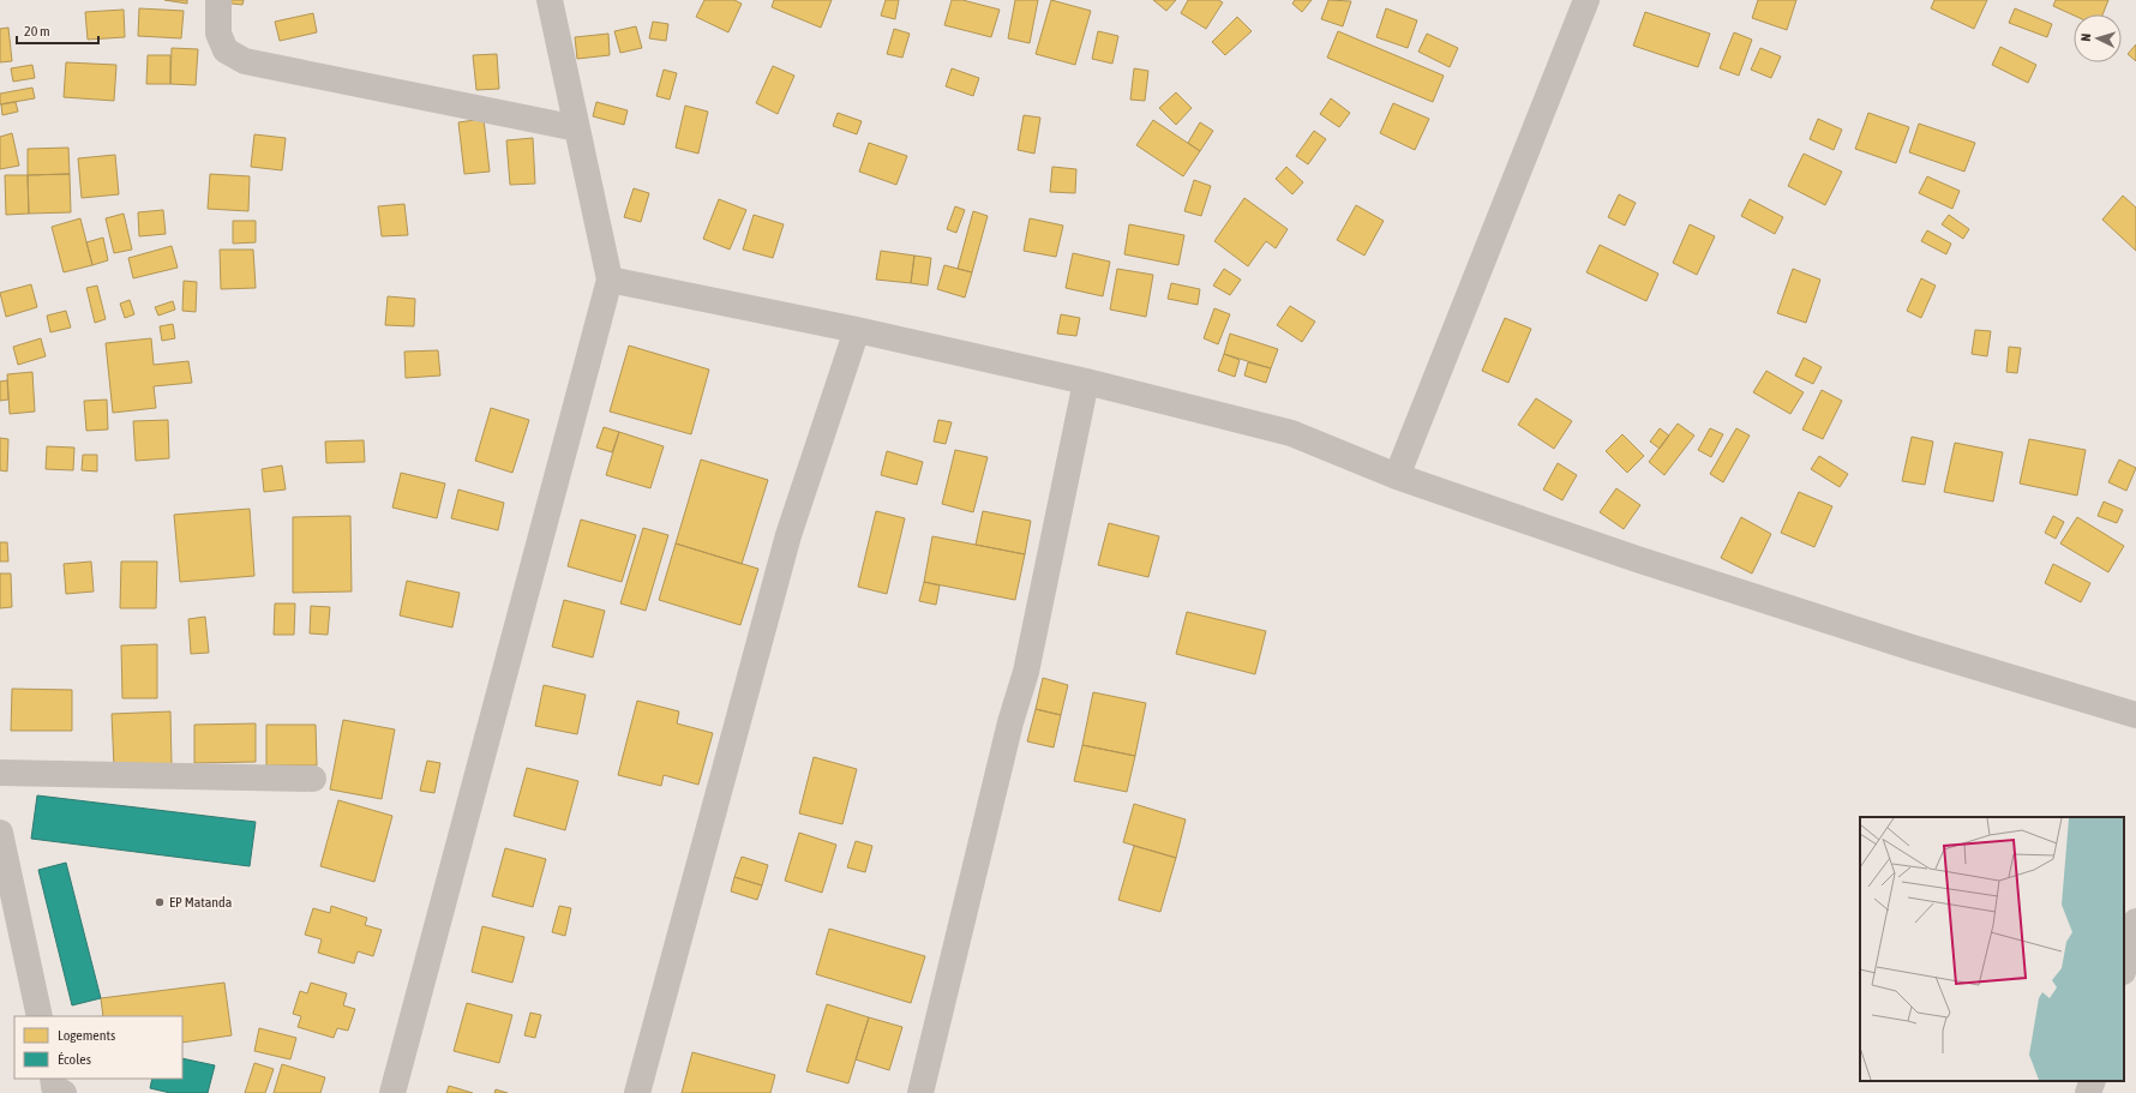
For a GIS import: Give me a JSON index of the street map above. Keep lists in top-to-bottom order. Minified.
{"places":["EP Matanda"],"legend":["Logements","Écoles"],"scale_bar":"20 m","north":"left"}
